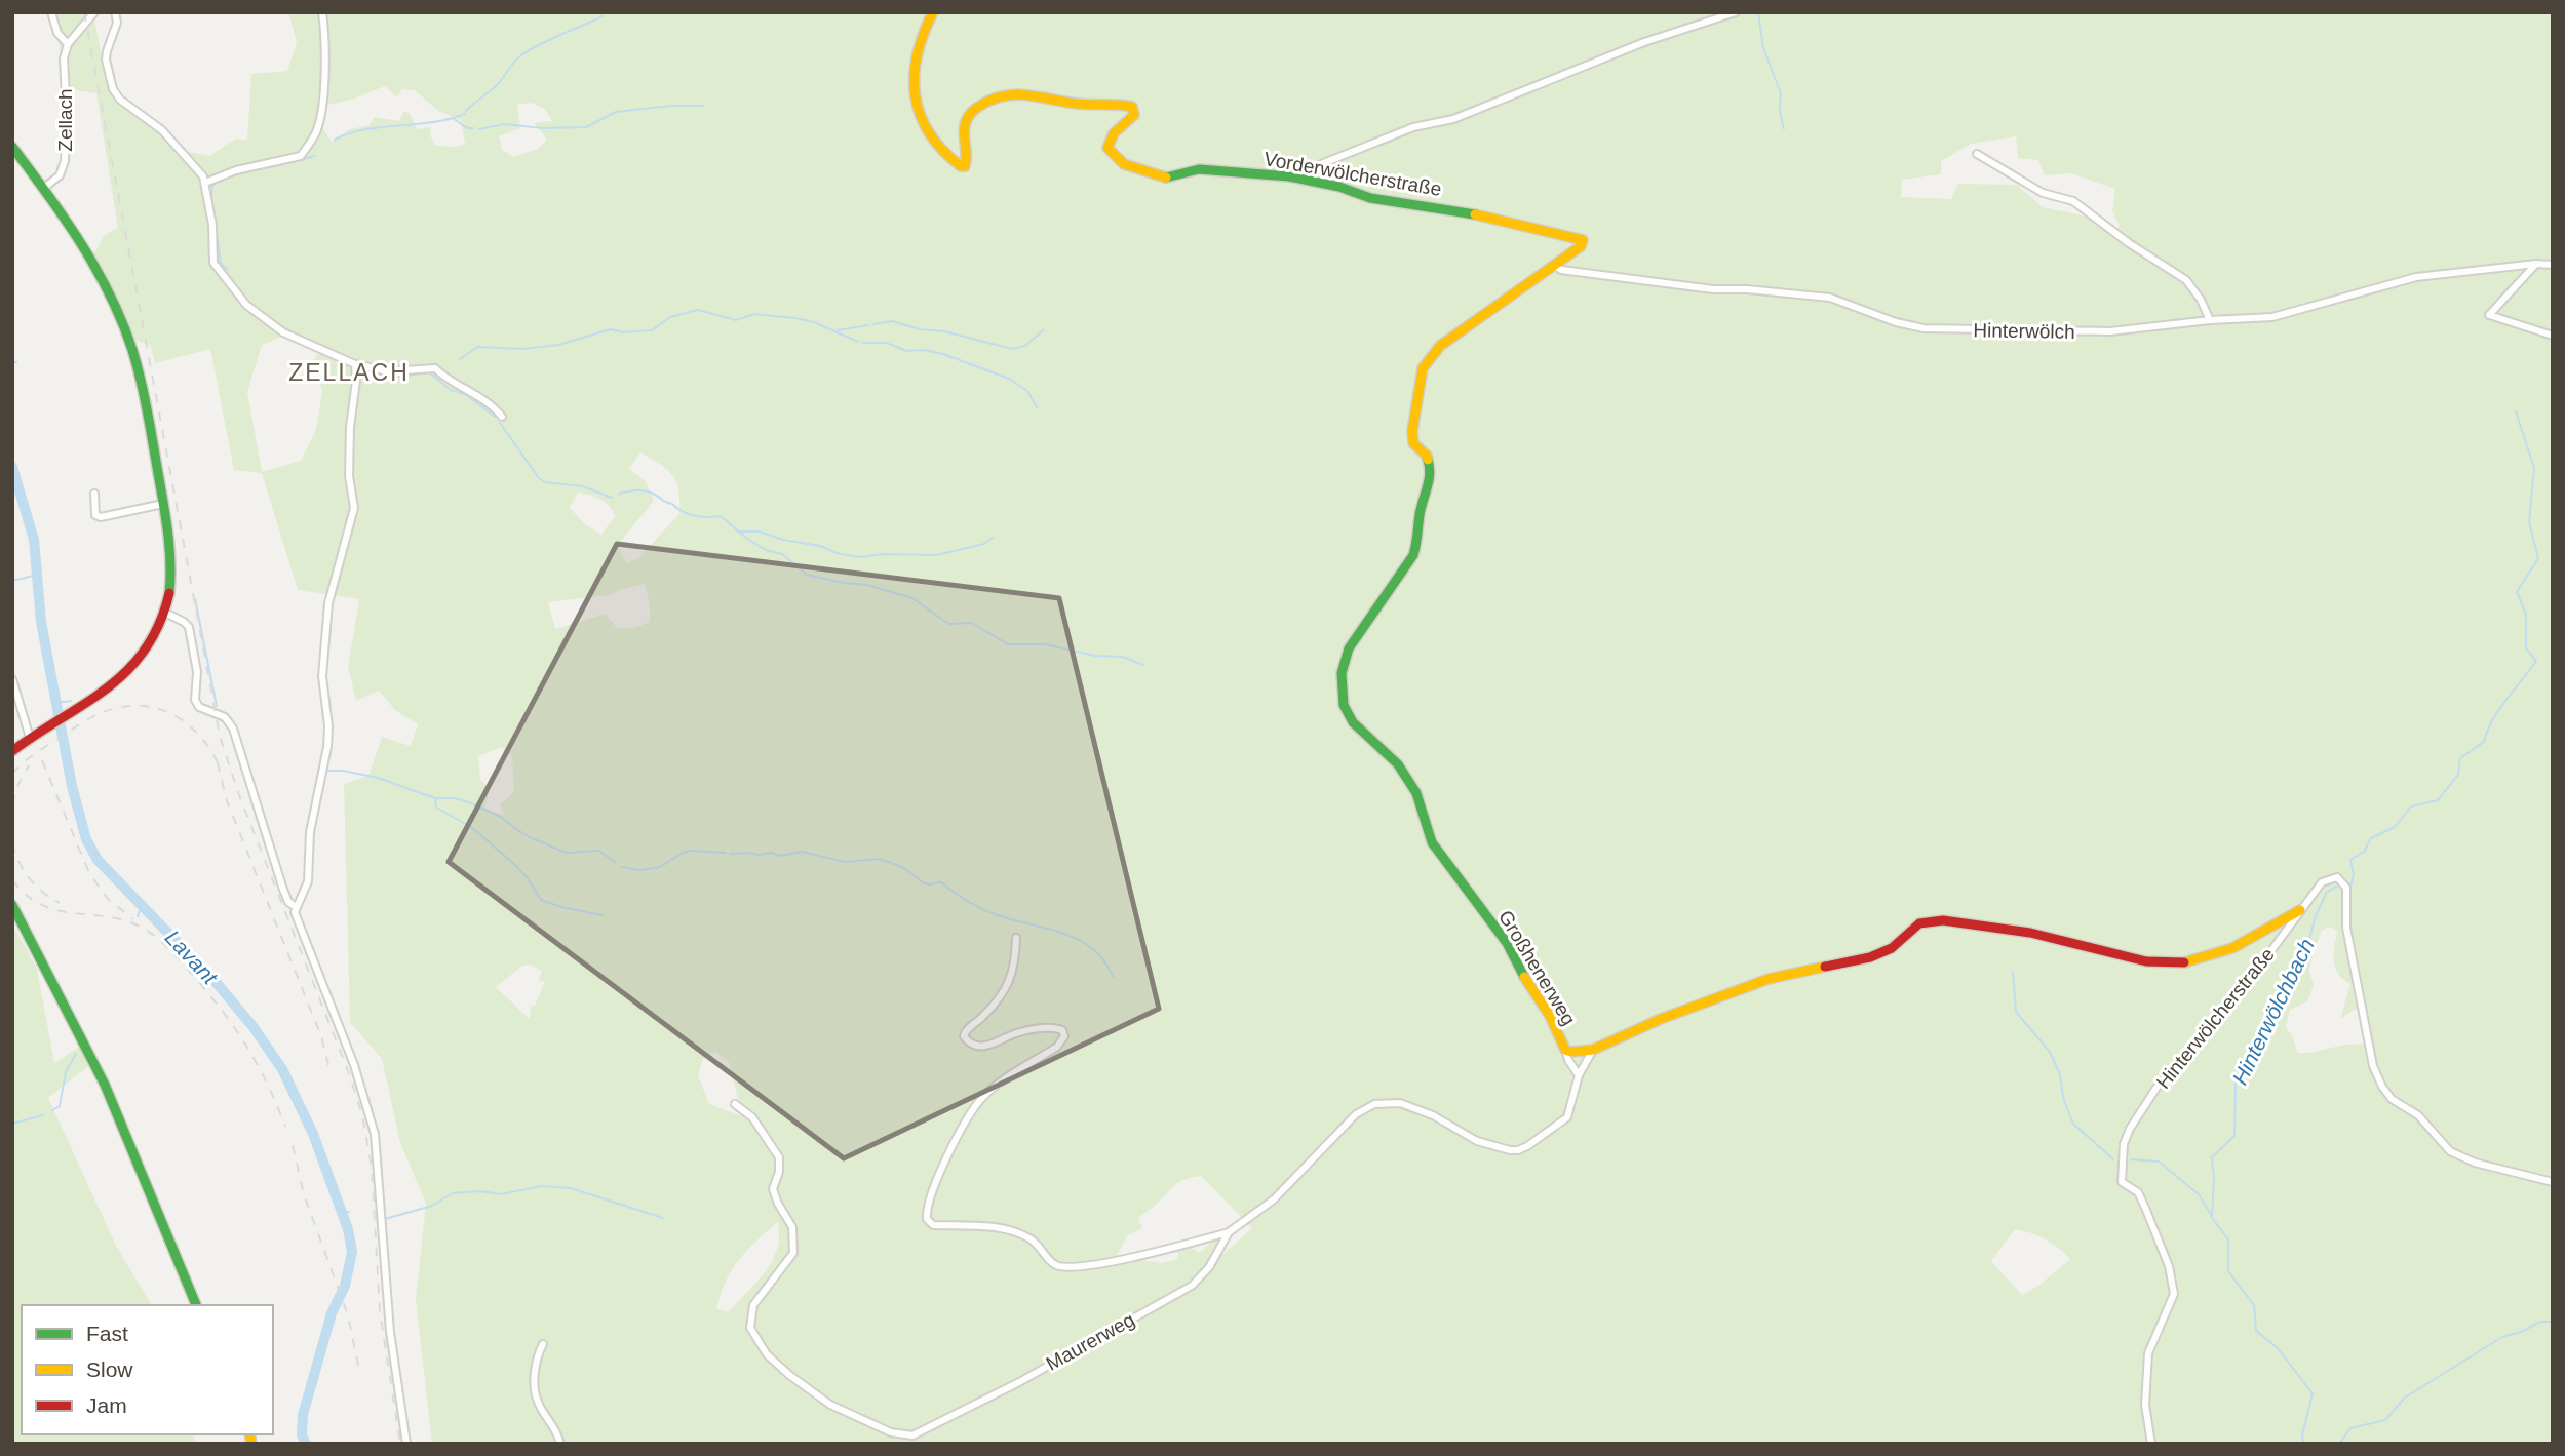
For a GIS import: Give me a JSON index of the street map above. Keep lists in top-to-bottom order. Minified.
{"streets":{"street":["Zellach","Vorderwölcherstraße","Hinterwölch","Großhenerweg","Hinterwölcherstraße","Maurerweg"]},"crossings":[["Vorderwölcherstraße","Hinterwölch"],["Vorderwölcherstraße","Großhenerweg"],["Hinterwölch","Großhenerweg"],["Großhenerweg","Hinterwölcherstraße"],["Großhenerweg","Maurerweg"]],"districts":["ZELLACH"],"water":["Lavant","Hinterwölchbach"],"legend":["Fast","Slow","Jam"]}
